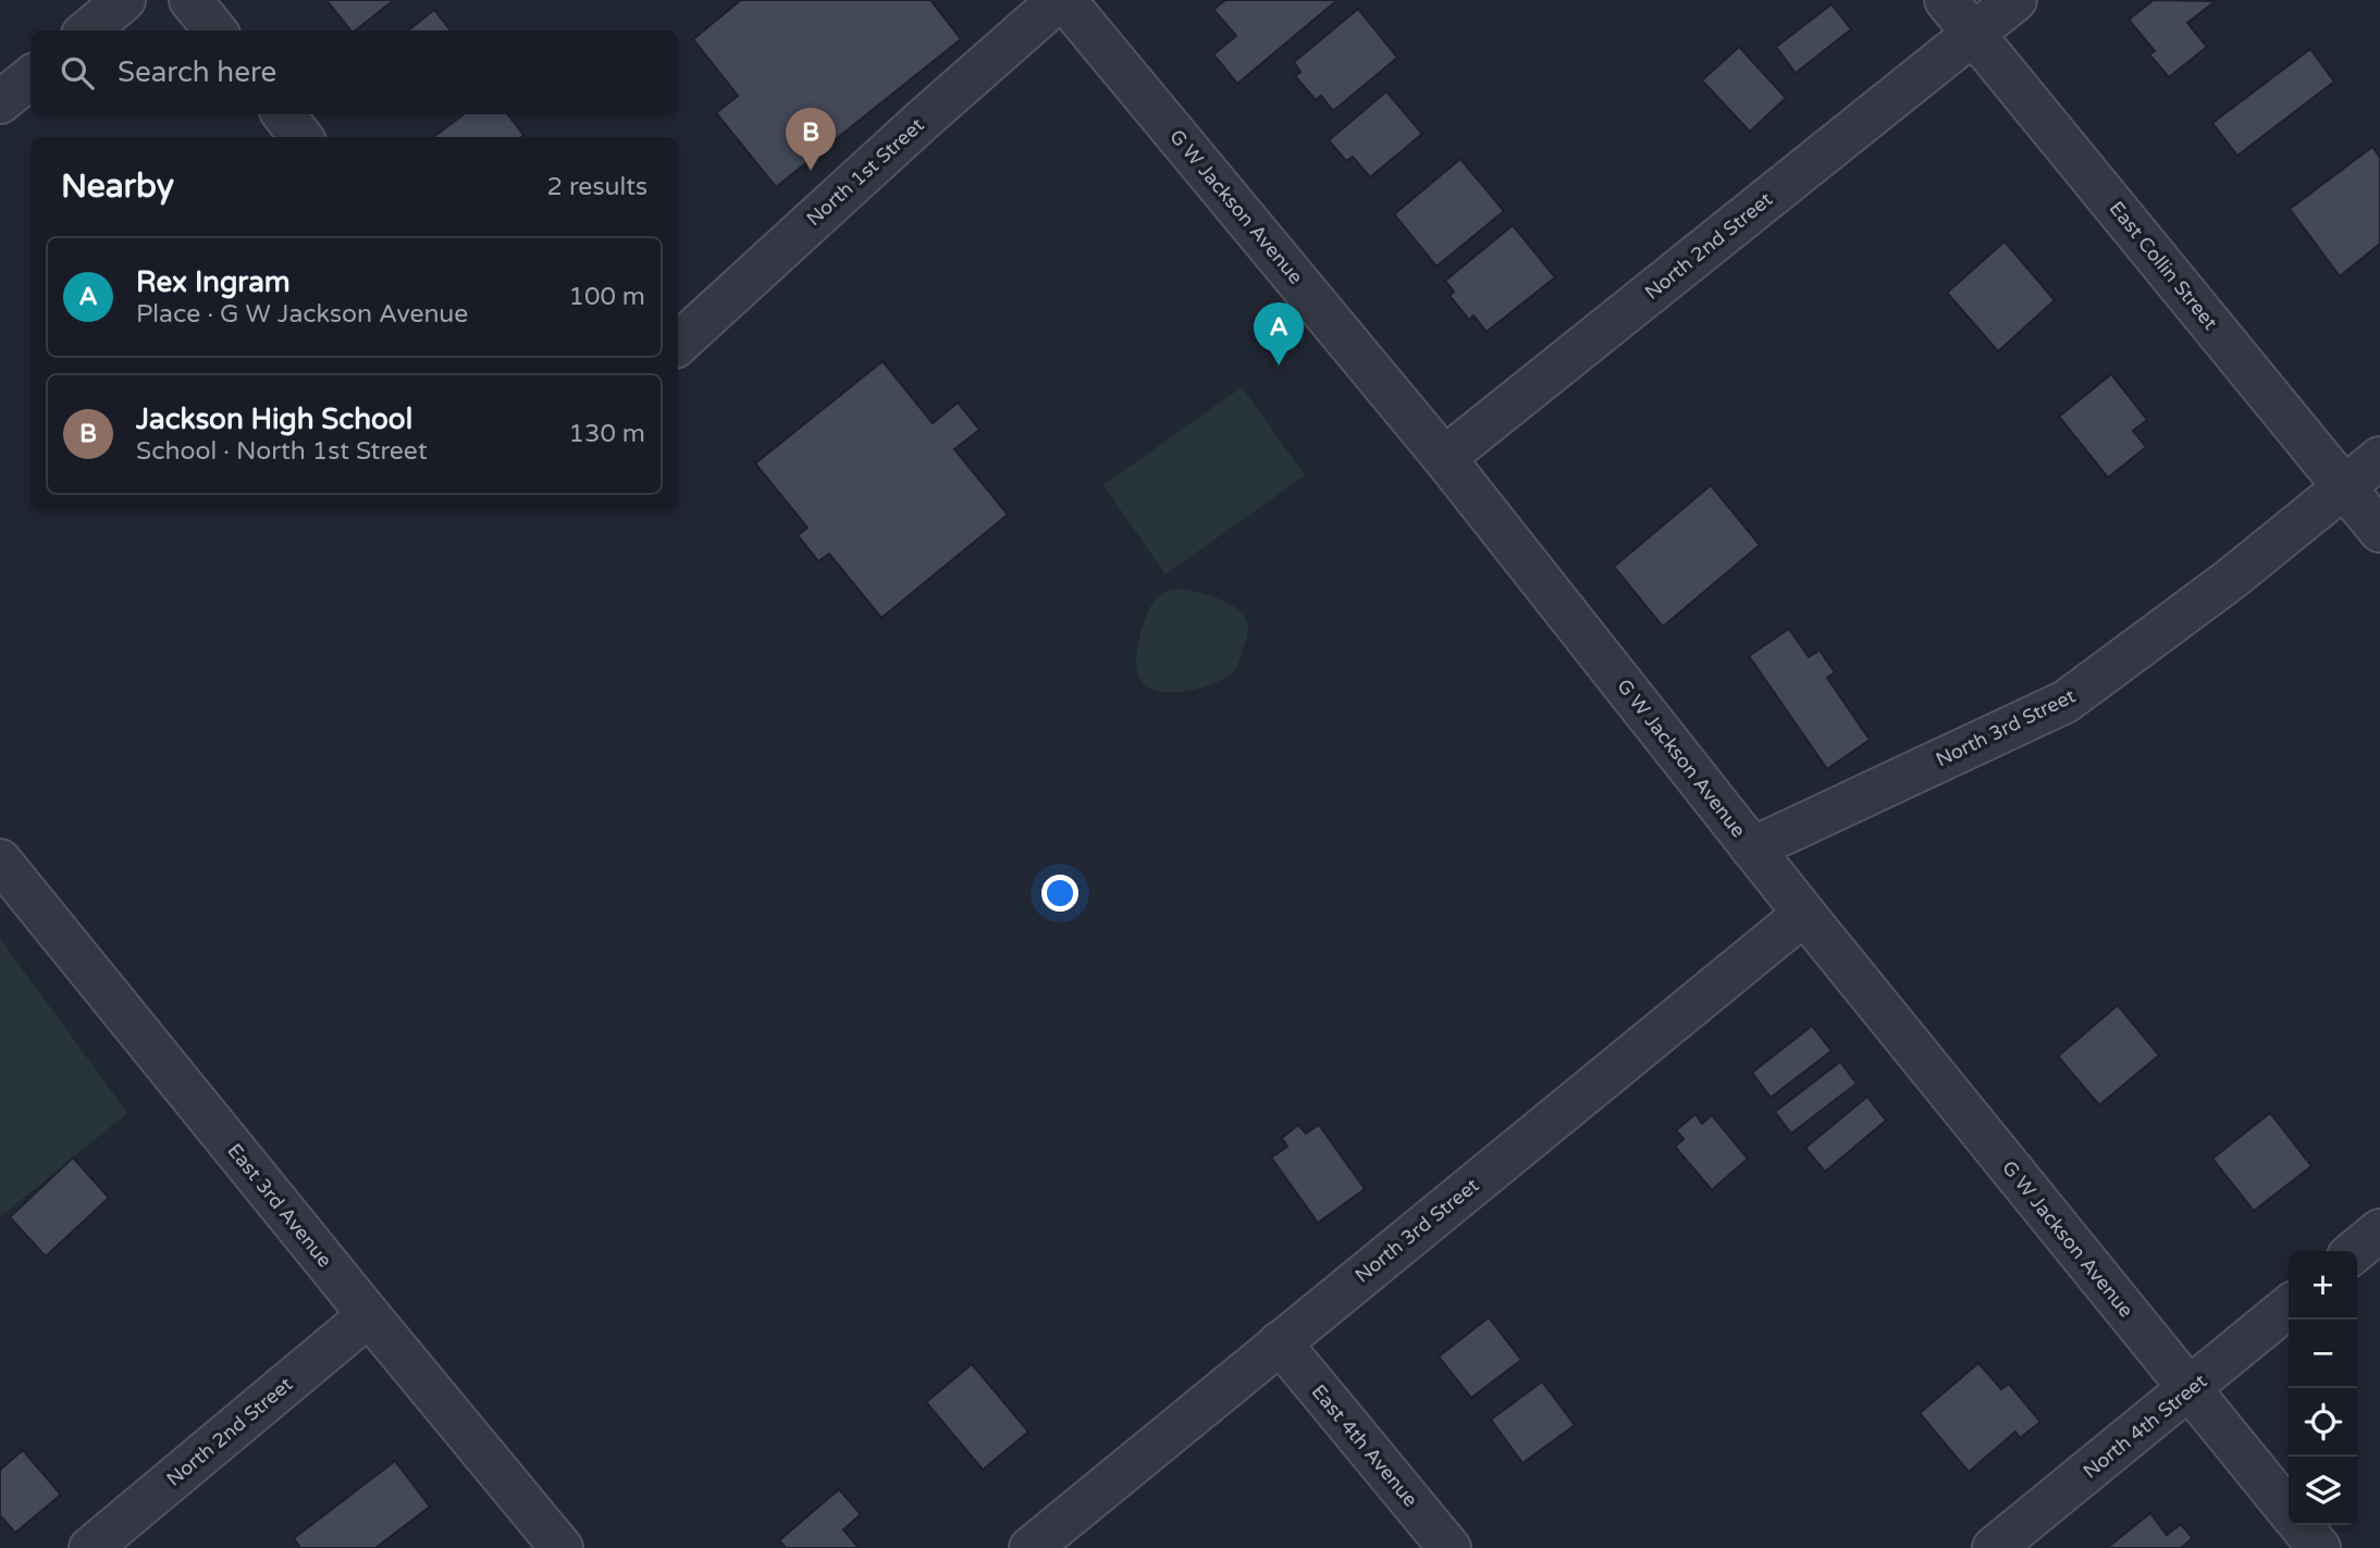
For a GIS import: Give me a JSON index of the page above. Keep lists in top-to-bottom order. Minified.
{"streets":{"street":["North 1st Street","G W Jackson Avenue","North 2nd Street","East Collin Street","North 3rd Street","East 3rd Avenue","North 4th Street","East 4th Avenue"]},"crossings":[["North 1st Street","G W Jackson Avenue"],["G W Jackson Avenue","North 2nd Street"],["G W Jackson Avenue","North 3rd Street"],["G W Jackson Avenue","North 4th Street"],["North 2nd Street","East Collin Street"],["North 2nd Street","East 3rd Avenue"],["East Collin Street","North 3rd Street"],["North 3rd Street","East 4th Avenue"]],"page":{"search":"Search here","pins":["B","A"],"heading":["Nearby","2 results"],"list":[{"mark":"A","name":"Rex Ingram","note":"Place · G W Jackson Avenue","value":"100 m"},{"mark":"B","name":"Jackson High School","note":"School · North 1st Street","value":"130 m"}],"map_buttons":["+","−"]}}
